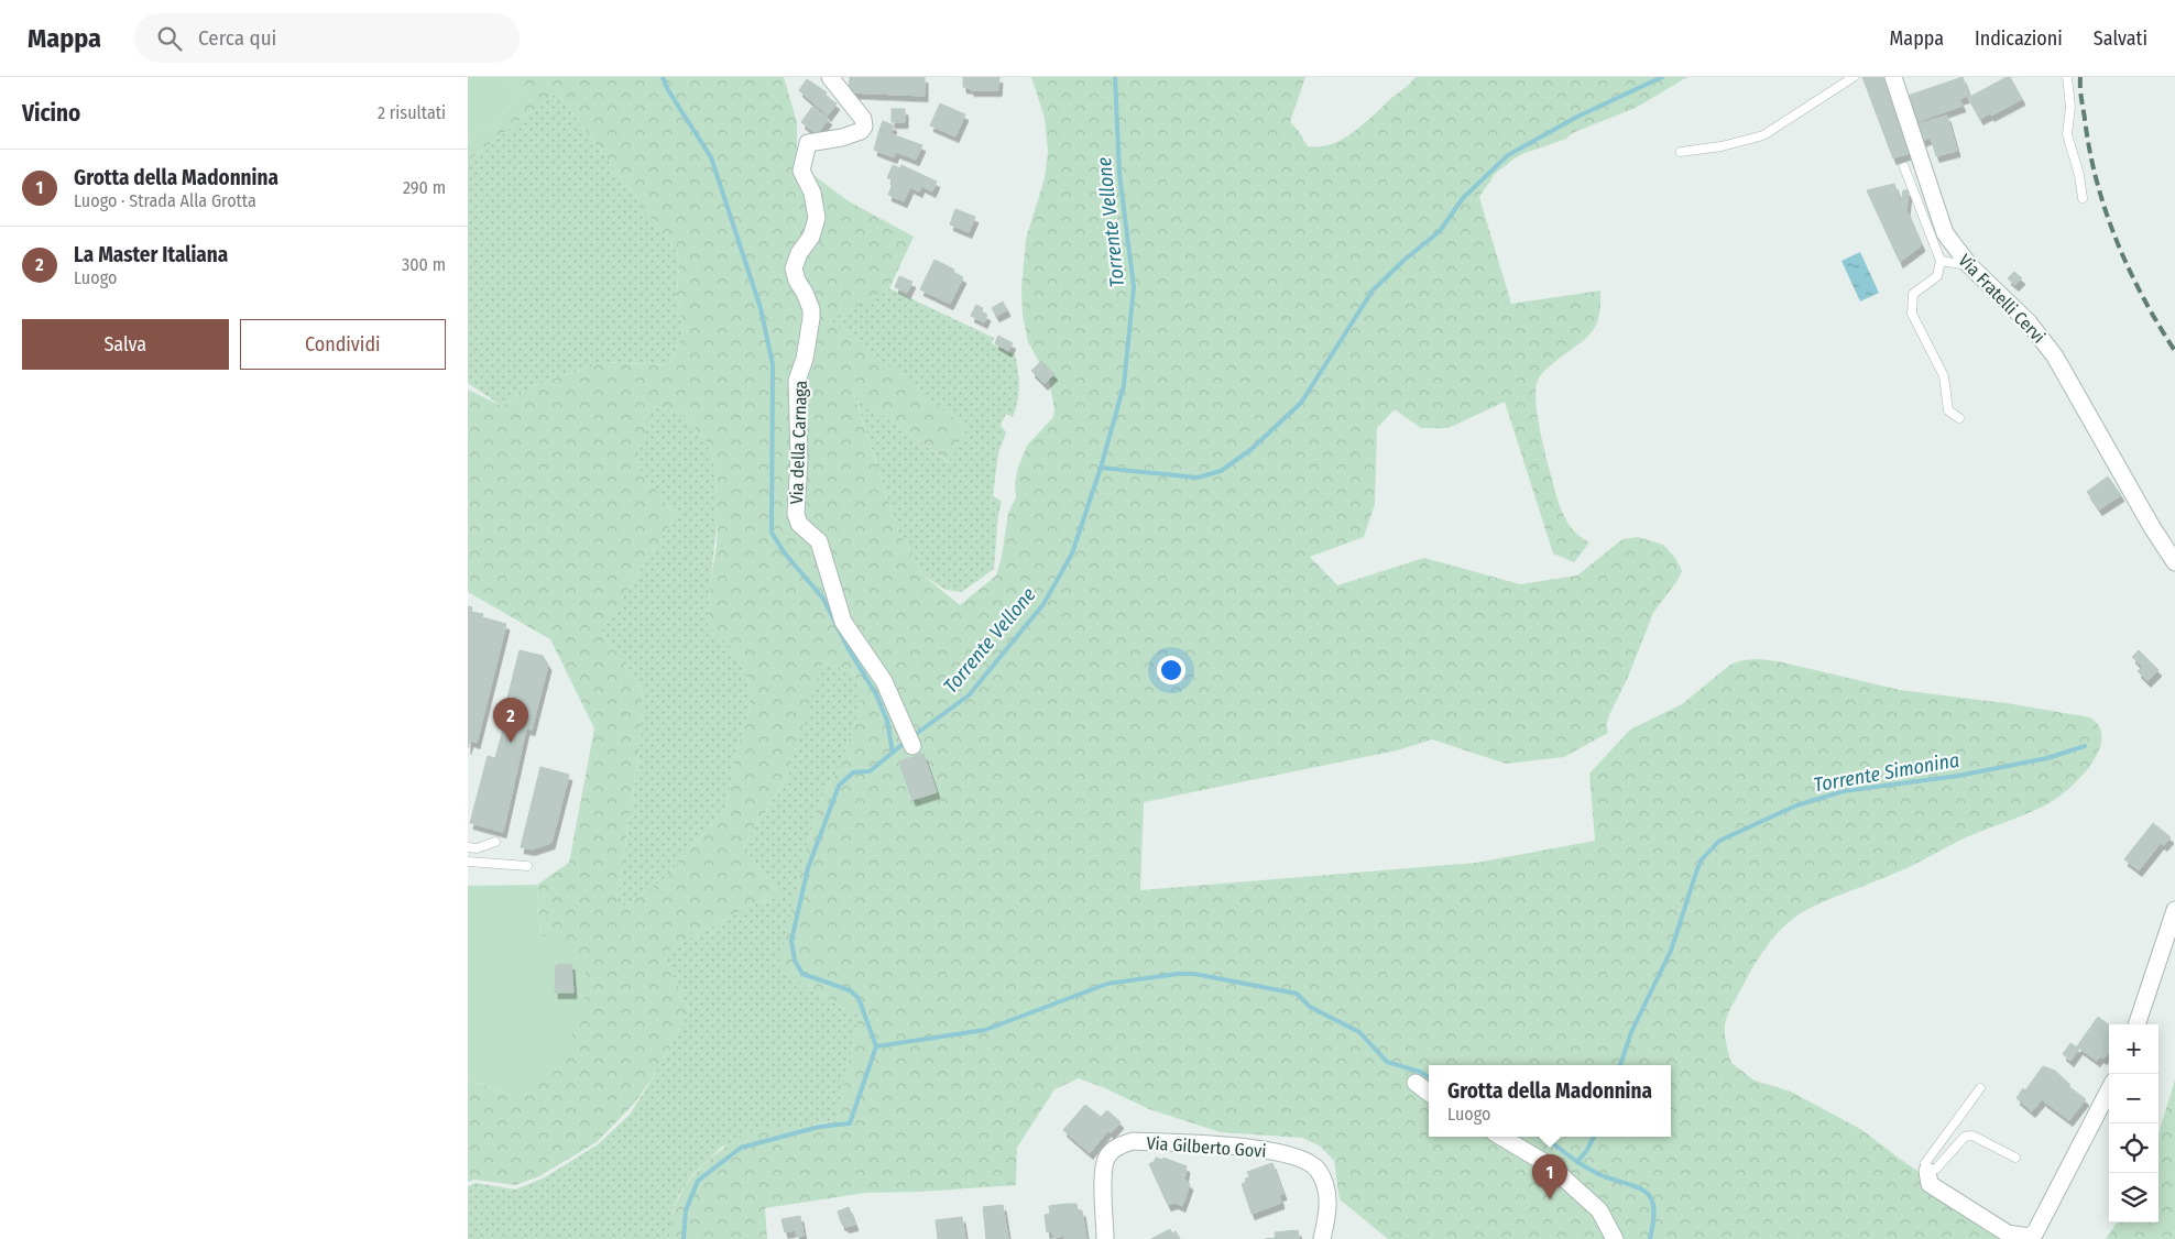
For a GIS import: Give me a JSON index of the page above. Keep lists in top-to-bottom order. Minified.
{"streets":{"street":["Via Fratelli Cervi","Via della Carnaga","Via Gilberto Govi"]},"water":["Torrente Vellone","Torrente Simonina"],"page":{"header":"Mappa","search":"Cerca qui","nav":["Mappa","Indicazioni","Salvati"],"heading":["Vicino","2 risultati"],"list":[{"mark":"1","name":"Grotta della Madonnina","note":"Luogo · Strada Alla Grotta","value":"290 m"},{"mark":"2","name":"La Master Italiana","note":"Luogo","value":"300 m"}],"buttons":["Salva","Condividi"],"pins":["2","1"],"map_buttons":["+","−"],"popup":["Grotta della Madonnina","Luogo"]}}
